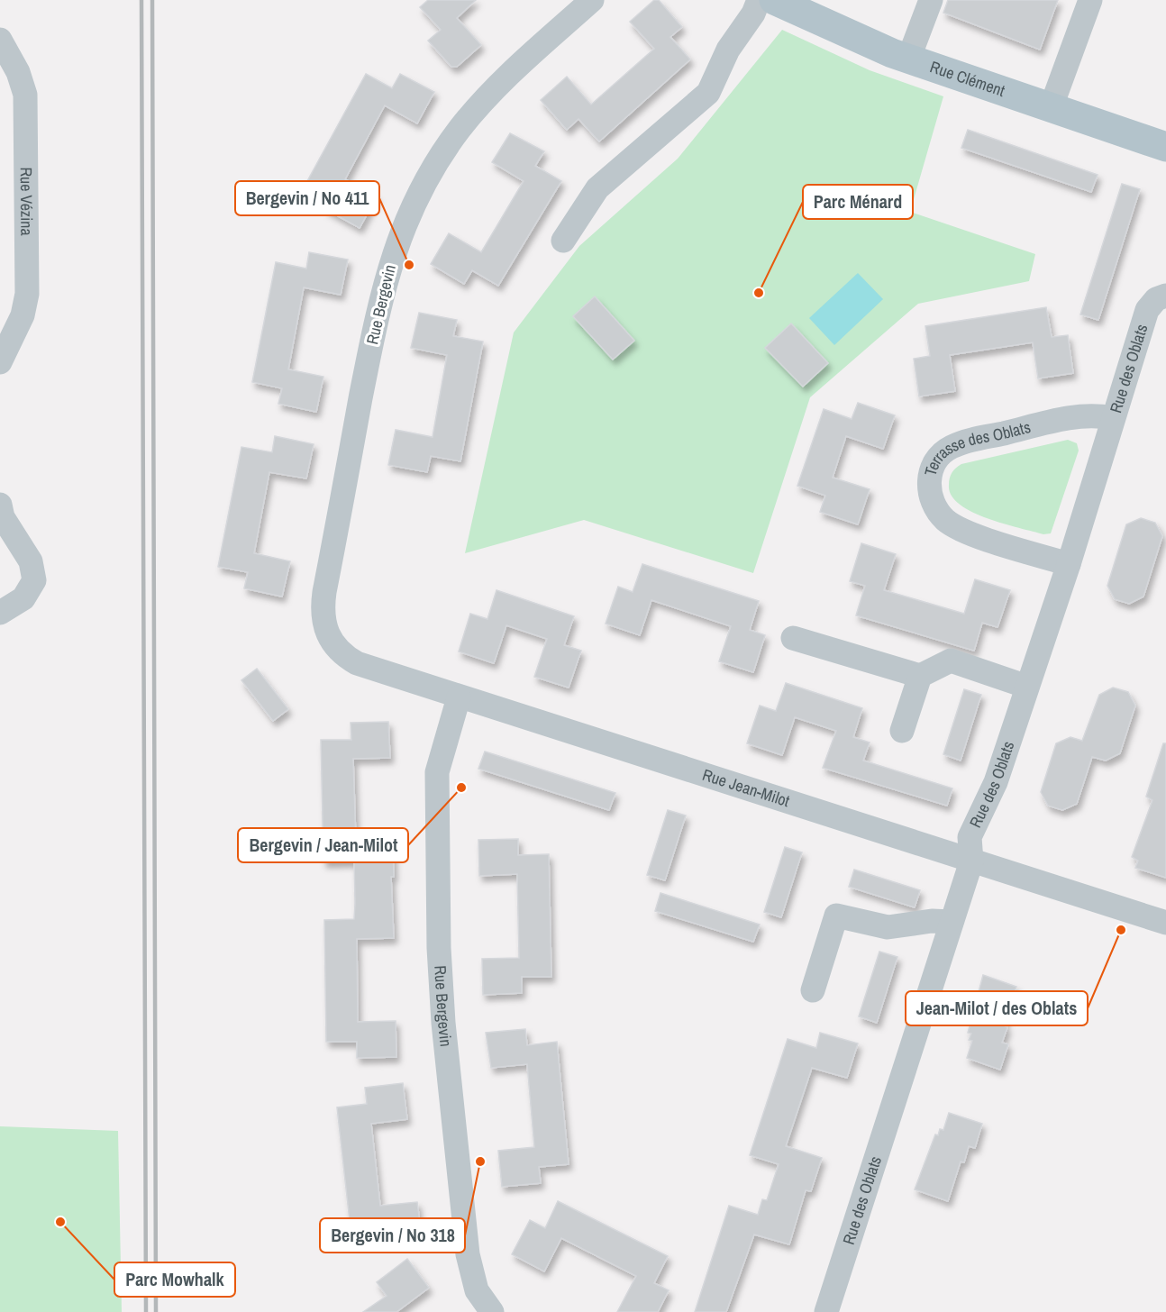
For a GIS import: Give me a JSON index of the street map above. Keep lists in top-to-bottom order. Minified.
{"streets":{"main road":["Rue Clément"],"street":["Rue Vézina","Rue Bergevin","Rue des Oblats","Terrasse des Oblats","Rue Jean-Milot"]},"crossings":[["Rue Bergevin","Rue Jean-Milot"],["Rue des Oblats","Terrasse des Oblats"],["Rue des Oblats","Rue Jean-Milot"]],"places":["Bergevin / No 411","Parc Ménard","Bergevin / Jean-Milot","Jean-Milot / des Oblats","Bergevin / No 318","Parc Mowhalk"]}
